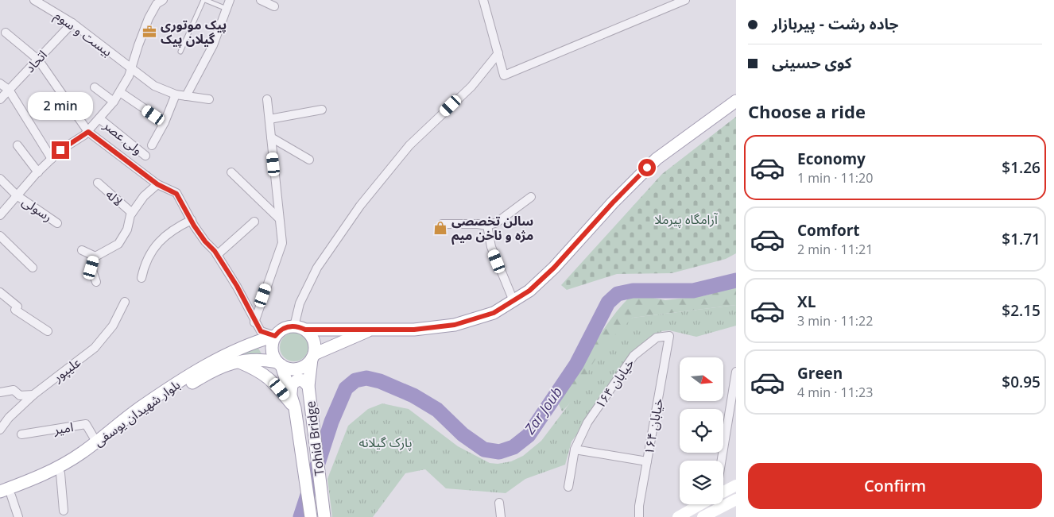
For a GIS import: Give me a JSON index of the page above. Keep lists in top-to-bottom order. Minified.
{"streets":{"main road":["بلوار شهیدان یوسفی","Tohid Bridge"],"street":["بیست و سوم","اتحاد","ولی عصر","لاله","رسولی","علیپور","خیابان ۱۶۴","۱۶۴ خیابان","امیر"]},"crossings":[["بیست و سوم","اتحاد"],["خیابان ۱۶۴","۱۶۴ خیابان"],["بلوار شهیدان یوسفی","امیر"],["بلوار شهیدان یوسفی","Tohid Bridge"]],"water":["Zar Joub"],"parks":["آرامگاه پیرملا","پارک گیلانه"],"places":{"office":["پیک موتوری گیلان پیک"],"shop":["سالن تخصصی مژه و ناخن میم"]},"north":"right","page":{"banner":["جاده رشت - پیربازار","کوی حسینی"],"heading":"Choose a ride","bubble":"2 min","list":[{"name":"Economy","note":"1 min · 11:20","value":"$1.26"},{"name":"Comfort","note":"2 min · 11:21","value":"$1.71"},{"name":"XL","note":"3 min · 11:22","value":"$2.15"},{"name":"Green","note":"4 min · 11:23","value":"$0.95"}],"buttons":"Confirm"}}
